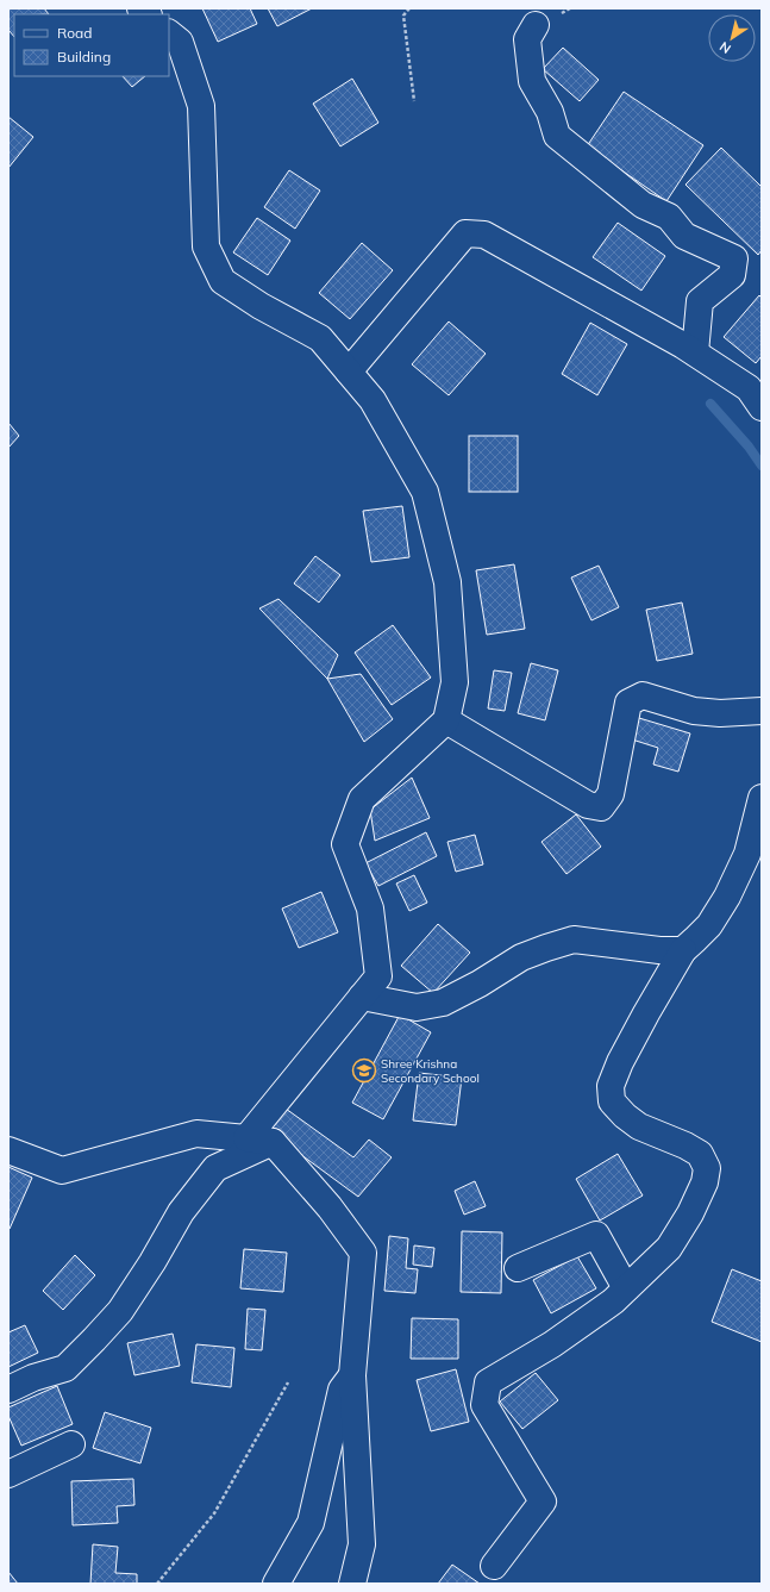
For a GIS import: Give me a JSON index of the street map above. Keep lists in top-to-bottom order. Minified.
{"places":{"school or university":["Shree Krishna Secondary School"]},"legend":["Road","Building"],"north":"bottom left"}
